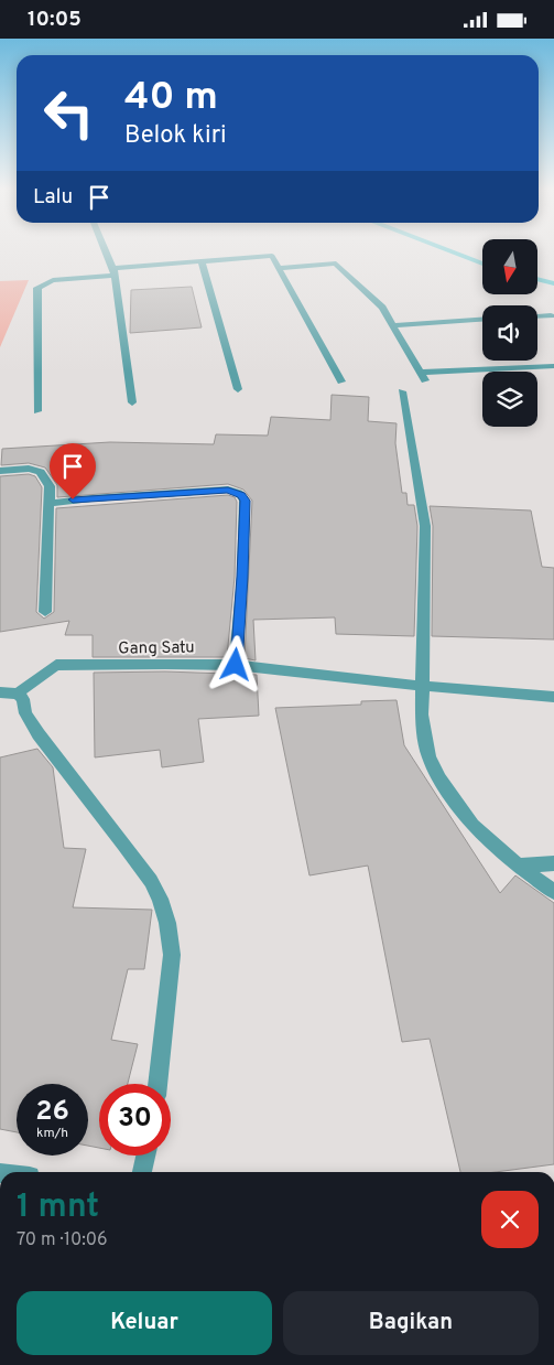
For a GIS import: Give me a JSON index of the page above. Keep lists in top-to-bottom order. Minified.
{"streets":{"street":["Gang Satu"]},"north":"bottom","page":{"status":"10:05","turn":["40 m","Belok kiri"],"then":"Lalu","speed":"26 km/h","limit":"30","heading":["1 mnt","70 m · 10:06"],"buttons":["Keluar","Bagikan"]}}
